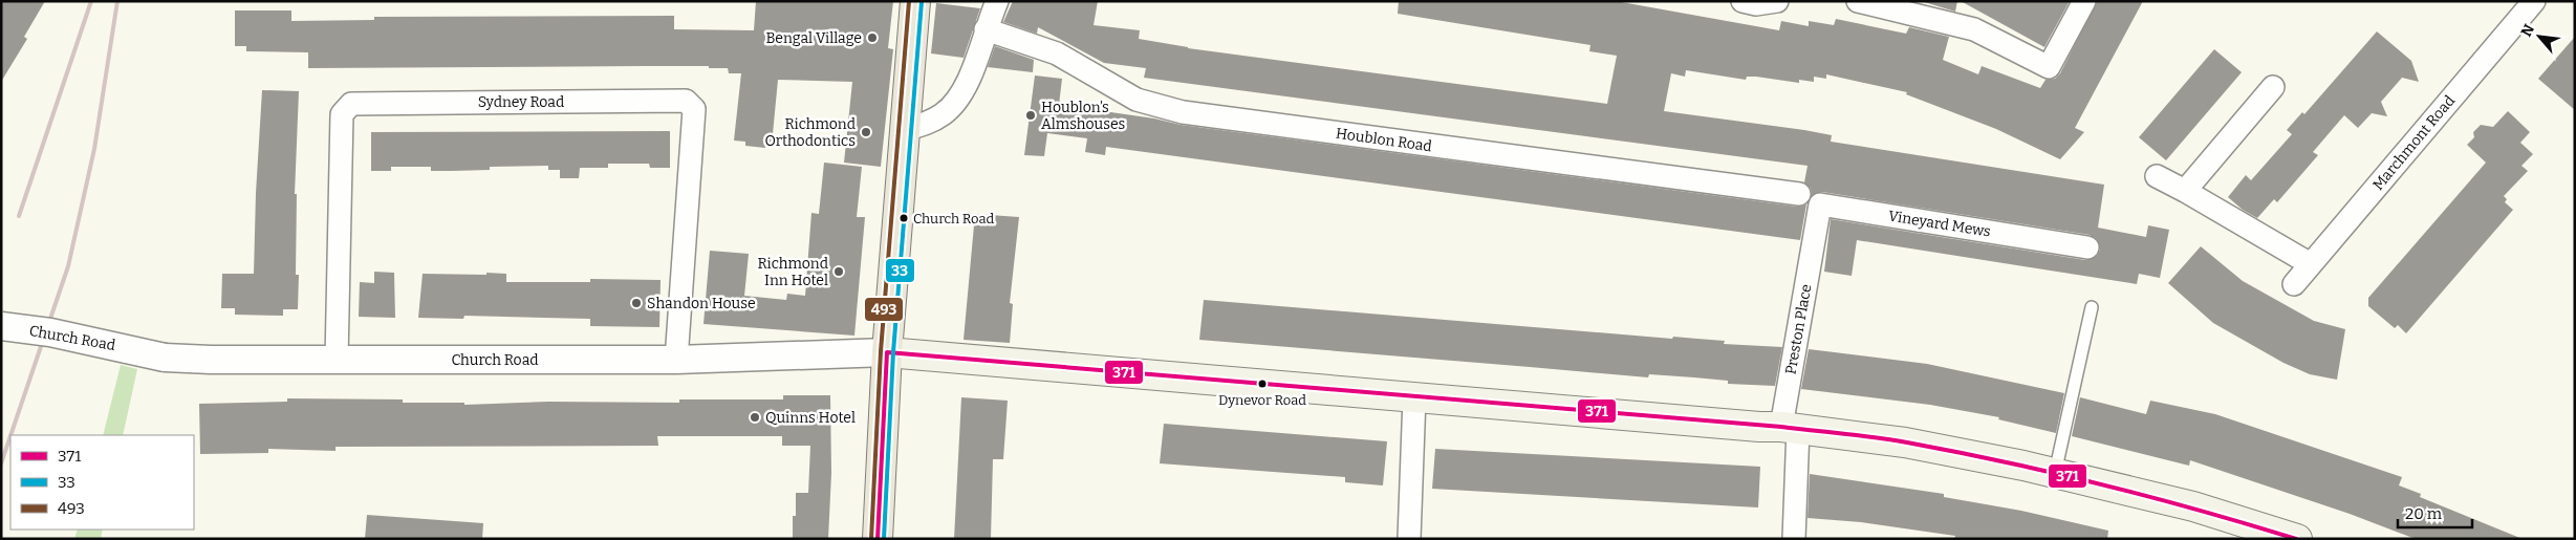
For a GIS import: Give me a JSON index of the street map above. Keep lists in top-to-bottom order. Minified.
{"streets":{"main road":["Church Road"],"street":["Sydney Road","Houblon Road","Marchmont Road","Vineyard Mews","Preston Place"]},"crossings":[["Sydney Road","Church Road"],["Vineyard Mews","Preston Place"],["Preston Place","Church Road"]],"places":["Bengal Village","Houblon’s Almshouses","Richmond Orthodontics","Church Road","Richmond Inn Hotel","Shandon House","Dynevor Road","Quinns Hotel"],"lines":["transit line 493","transit line 33","transit line 371"],"legend":["371","33","493"],"scale_bar":"20 m","north":"top left"}
